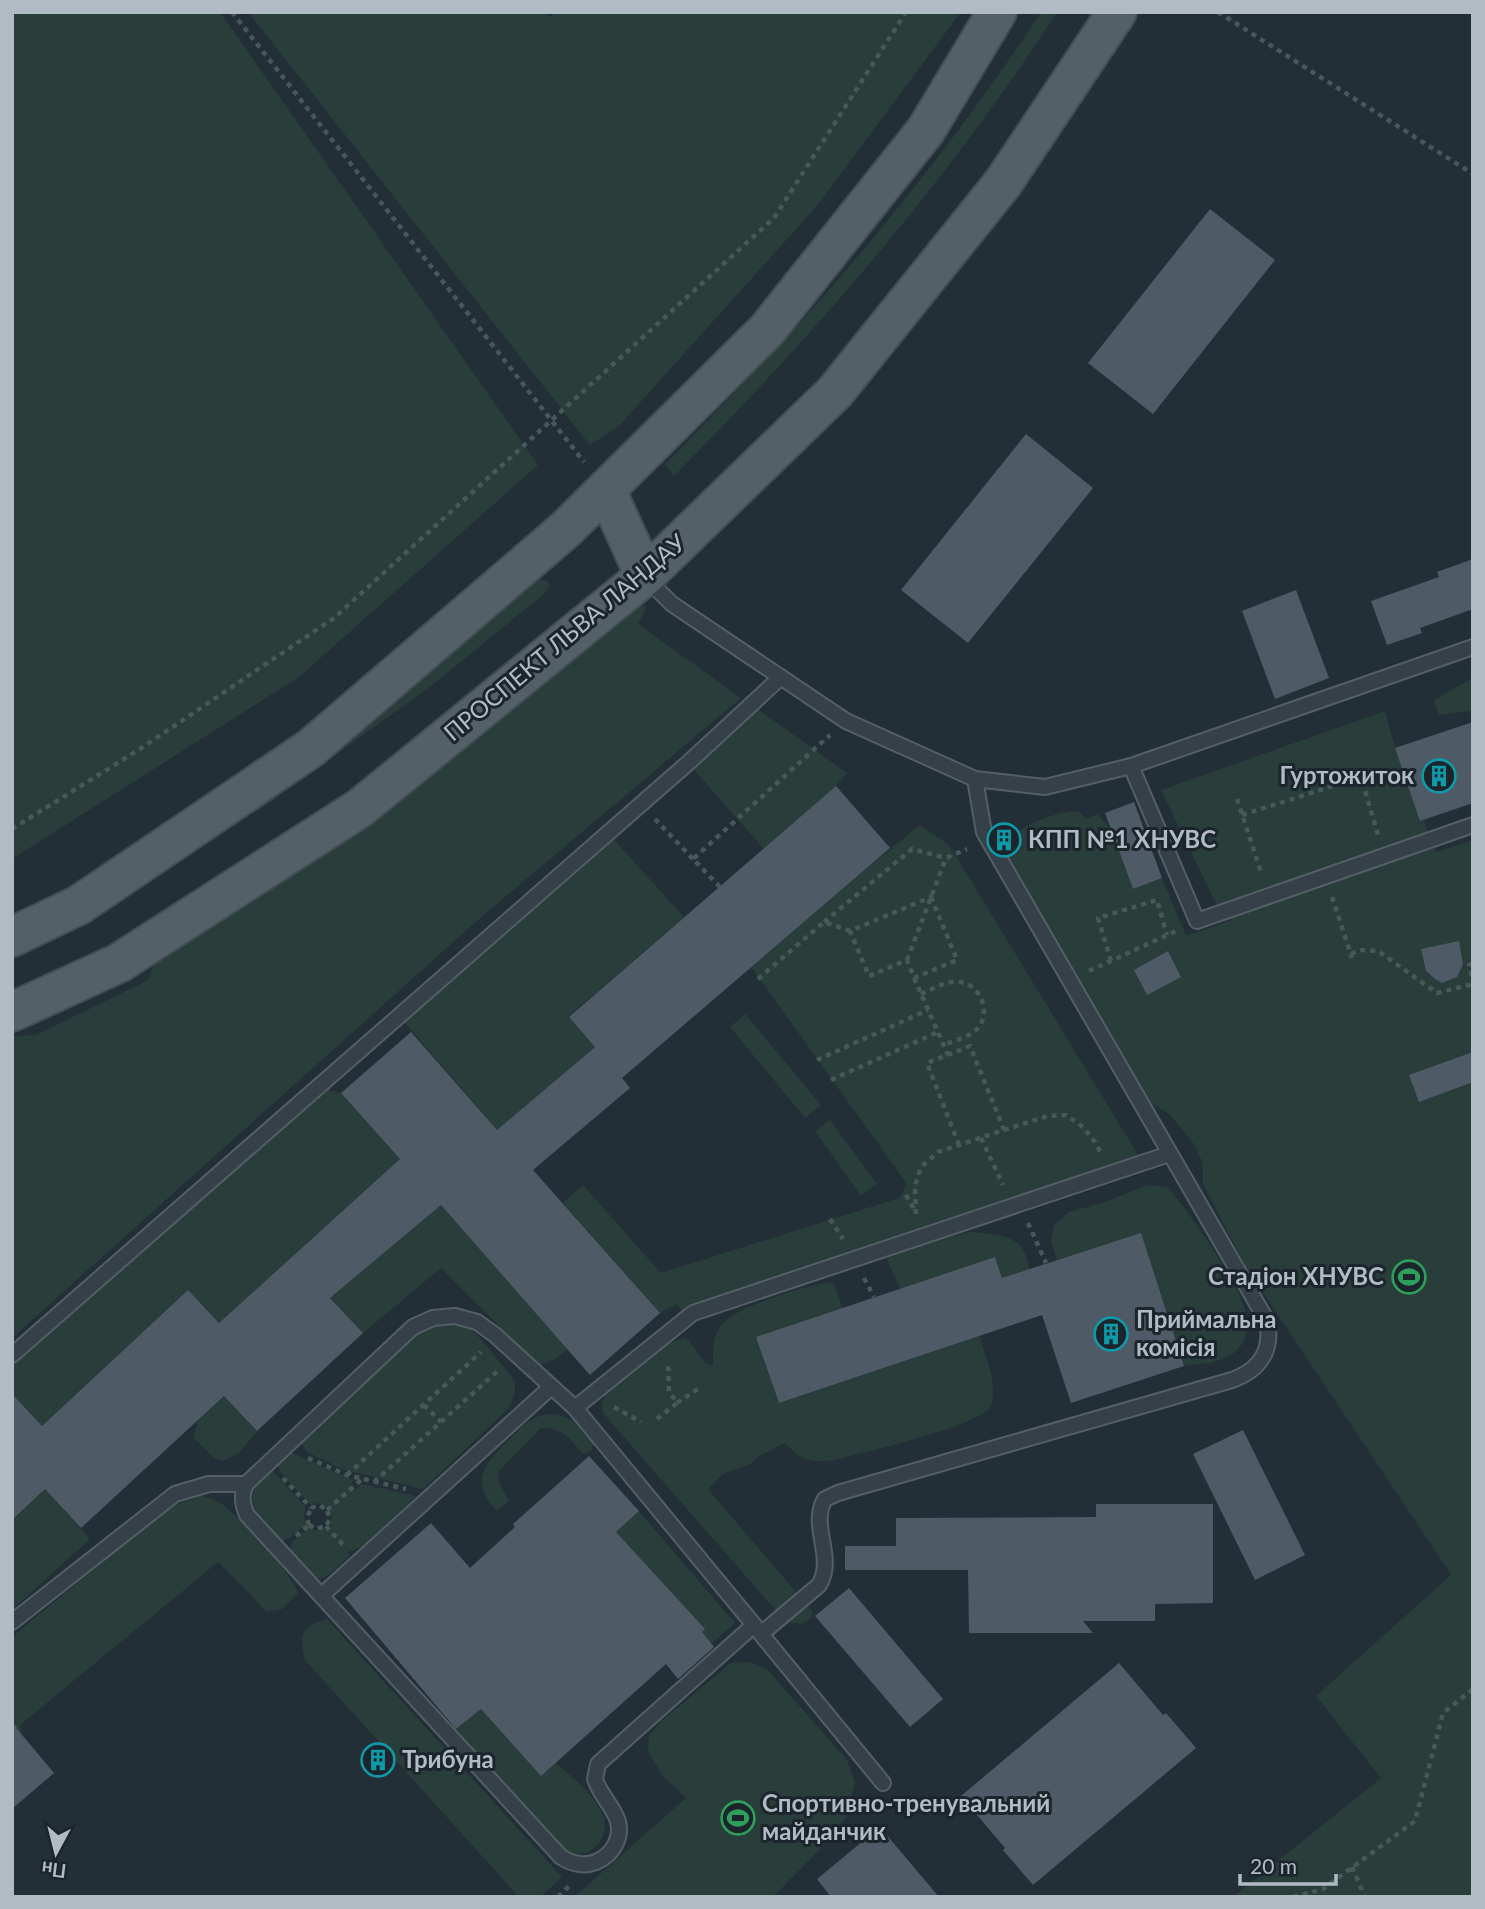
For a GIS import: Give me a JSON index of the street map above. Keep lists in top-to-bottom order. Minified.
{"streets":{"main road":["ПРОСПЕКТ ЛЬВА ЛАНДАУ"]},"places":{"building":["Гуртожиток","КПП №1 ХНУВС","Приймальна комісія","Трибуна"],"sports":["Стадіон ХНУВС","Спортивно-тренувальний майданчик"]},"scale_bar":"20 m","north":"bottom"}
